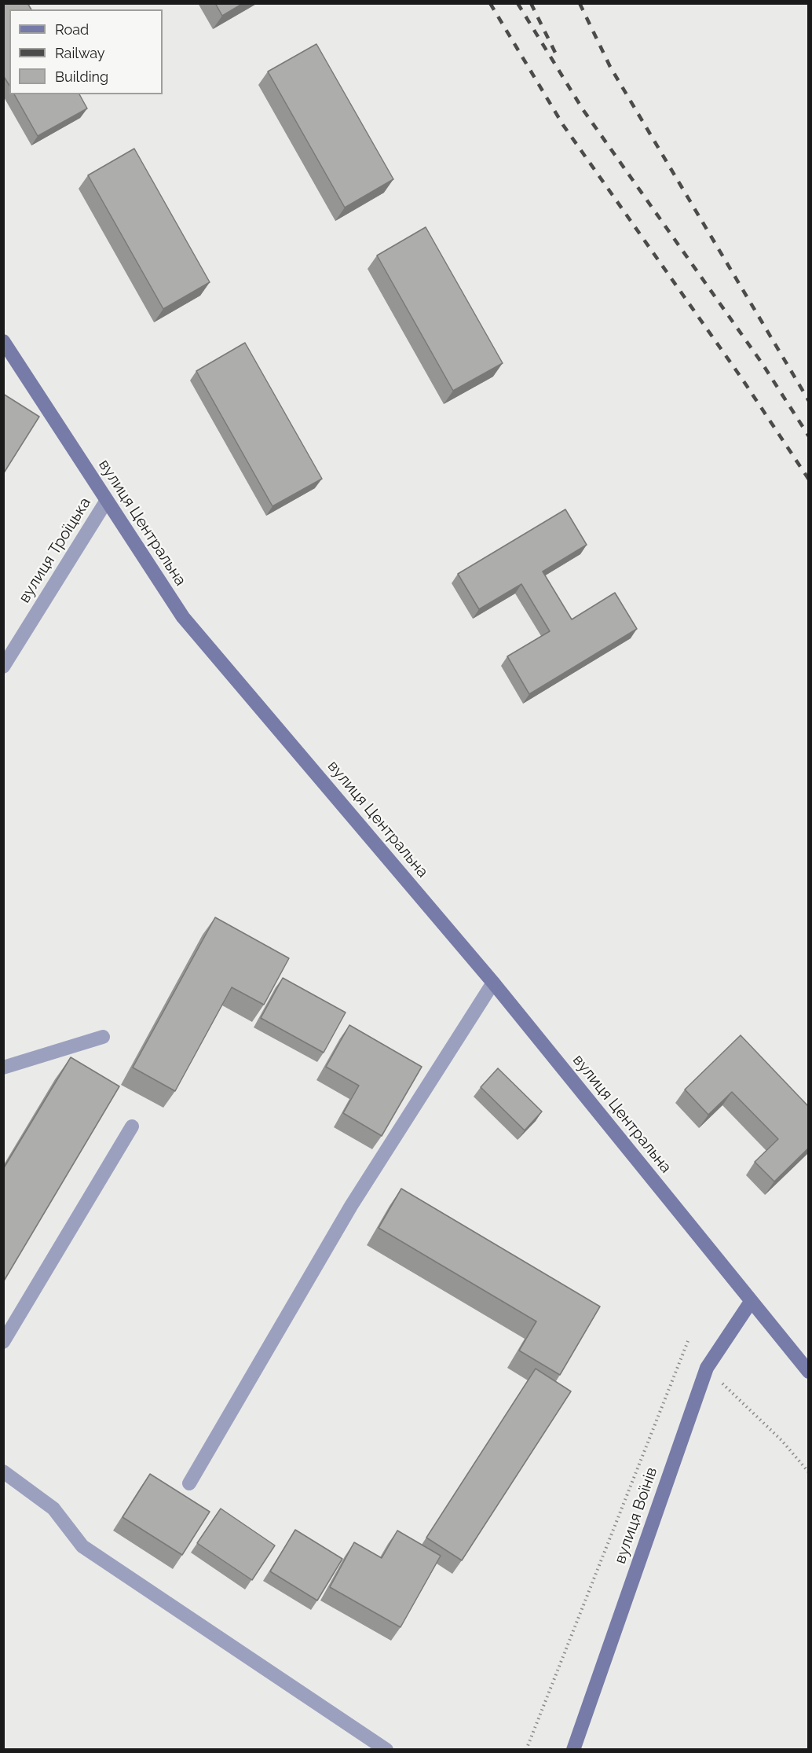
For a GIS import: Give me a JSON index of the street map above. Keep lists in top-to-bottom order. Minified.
{"streets":{"main road":["вулиця Центральна","вулиця Воїнів"],"street":["вулиця Троїцька"]},"crossings":[["вулиця Центральна","вулиця Троїцька"],["вулиця Центральна","вулиця Воїнів"]],"legend":["Road","Railway","Building"]}
